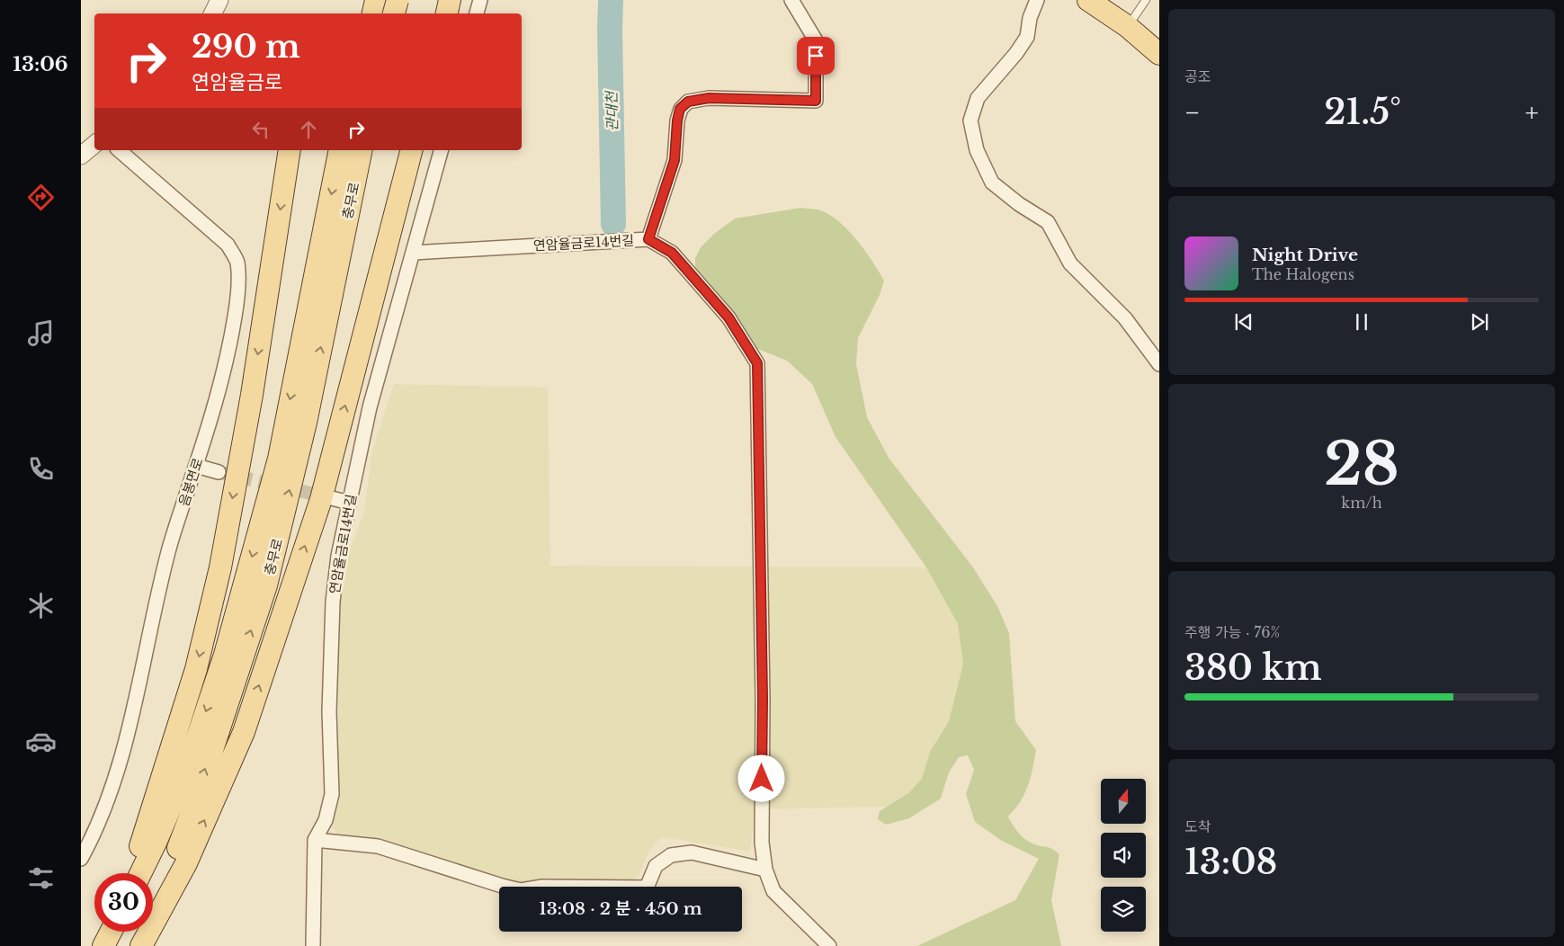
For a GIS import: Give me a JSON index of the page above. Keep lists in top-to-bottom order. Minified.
{"streets":{"main road":["충무로"],"street":["연암율금로14번길","음봉면로"]},"water":["관대천"],"north":"top","page":{"tabs":"13:06","tile":["공조",["28","km/h"],["주행 가능 · 76%","380 km"],["도착","13:08"]],"turn":["290 m","연암율금로"],"heat":["−","21.5°","+"],"song":["Night Drive","The Halogens"],"limit":"30","trip":"13:08 · 2 분 · 450 m"}}
